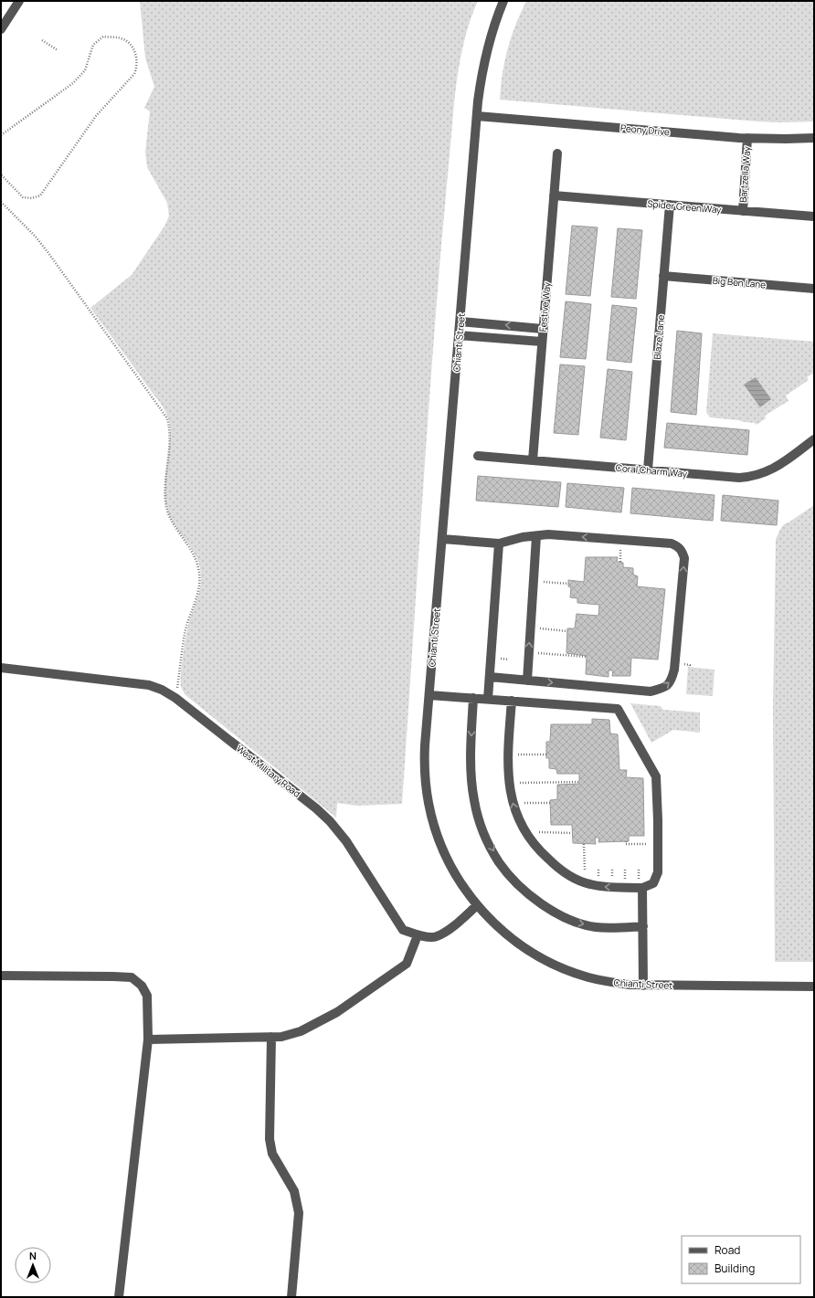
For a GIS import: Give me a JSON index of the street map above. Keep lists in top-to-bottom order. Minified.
{"streets":{"street":["Peony Drive","Bartzella Way","Spider Green Way","Big Ben Lane","Festive Way","Blaze Lane","Chianti Street","Coral Charm Way","West Military Road"]},"crossings":[["Peony Drive","Bartzella Way"],["Peony Drive","Chianti Street"],["Bartzella Way","Spider Green Way"],["Spider Green Way","Festive Way"],["Spider Green Way","Blaze Lane"],["Big Ben Lane","Blaze Lane"],["Festive Way","Coral Charm Way"],["Blaze Lane","Coral Charm Way"],["Chianti Street","West Military Road"]],"legend":["Road","Building"],"north":"top"}
